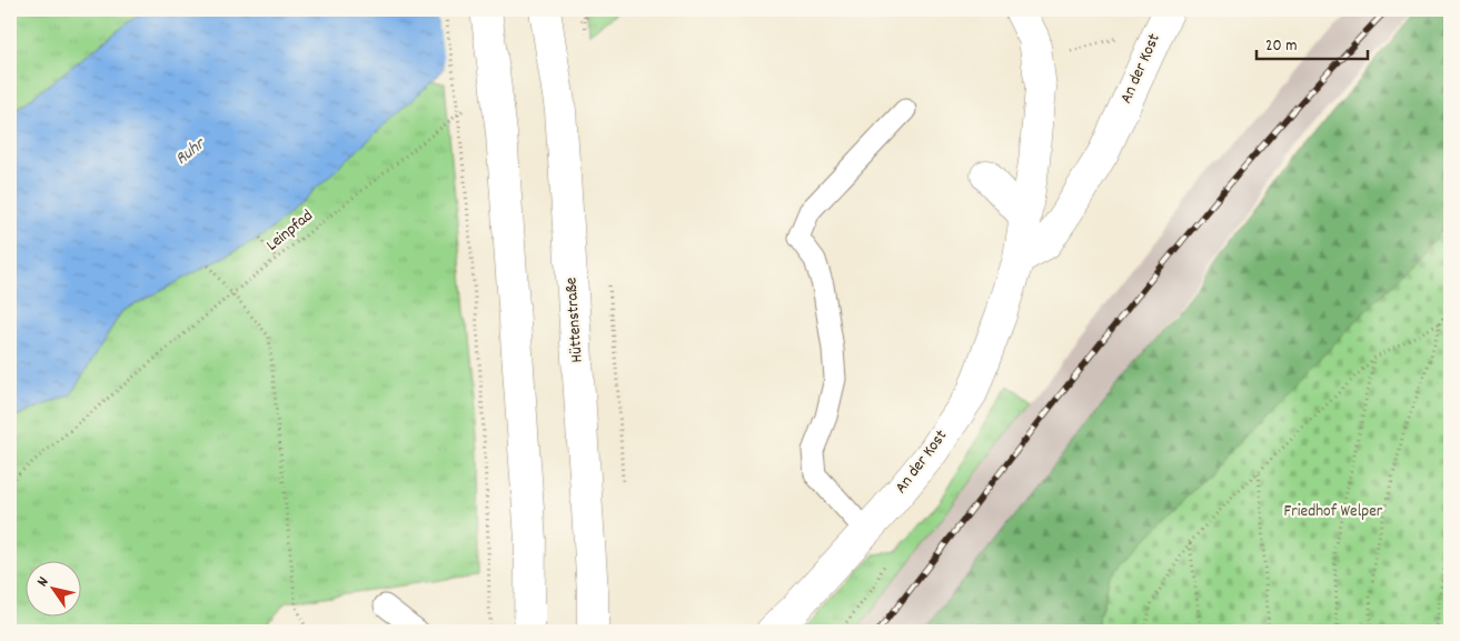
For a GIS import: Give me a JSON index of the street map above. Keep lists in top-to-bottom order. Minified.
{"streets":{"main road":["An der Kost","Hüttenstraße"],"path":["Leinpfad"]},"water":["Ruhr"],"parks":["Friedhof Welper"],"scale_bar":"20 m","north":"top left"}
